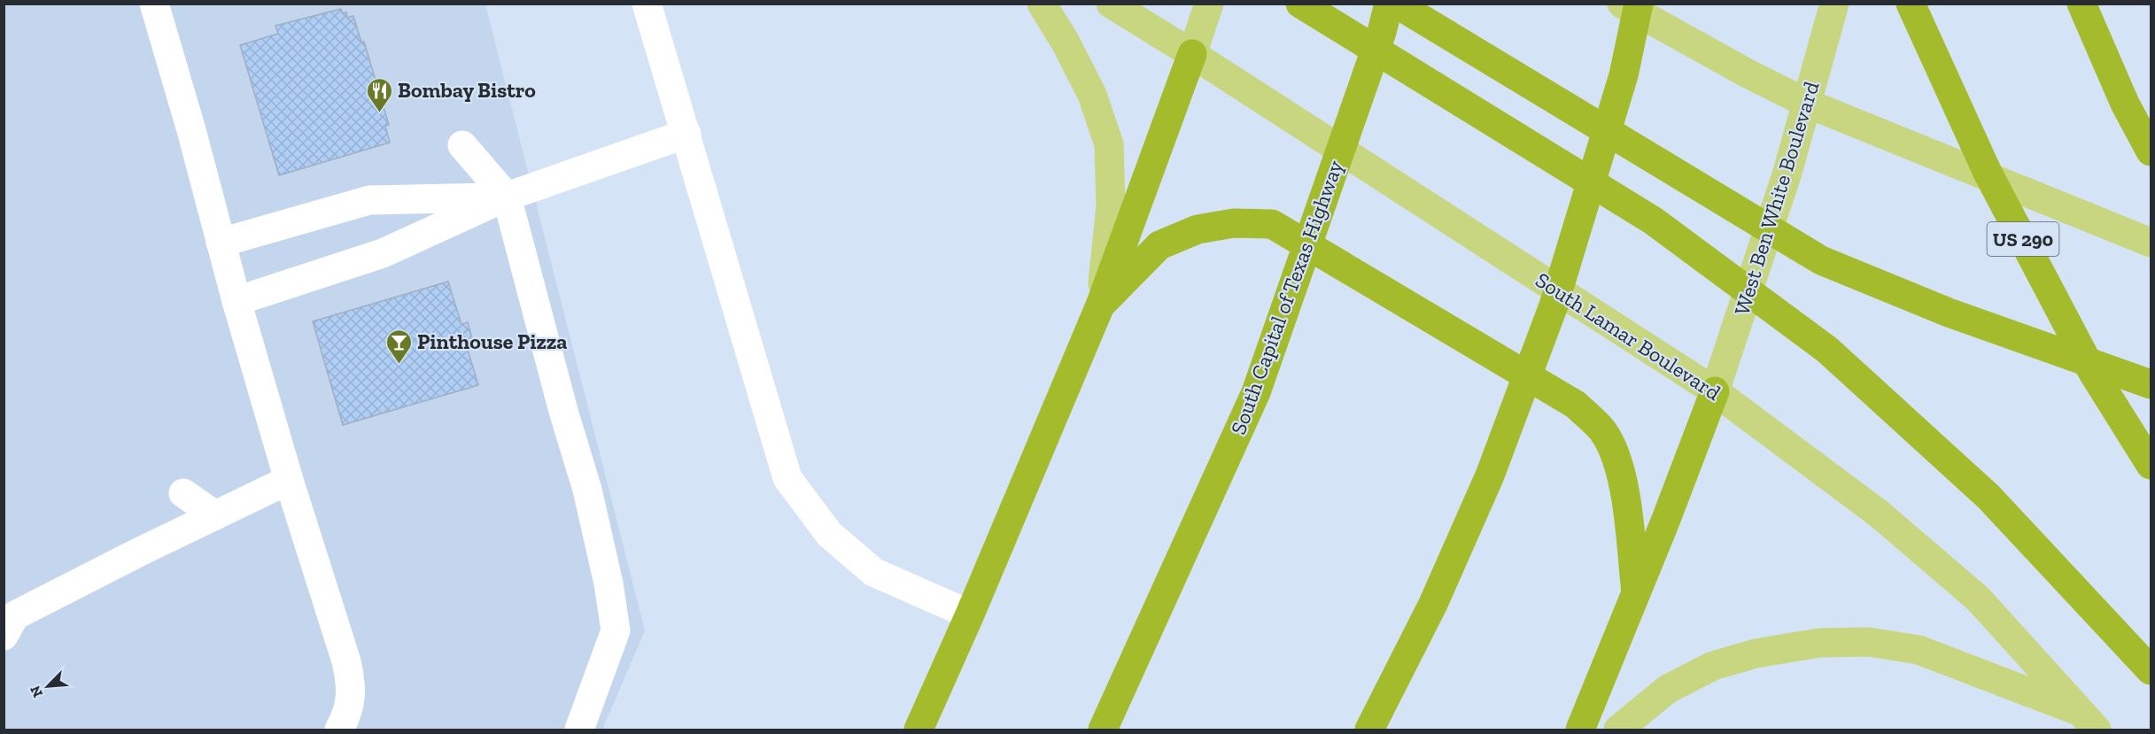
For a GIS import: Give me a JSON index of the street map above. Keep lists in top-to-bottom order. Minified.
{"streets":{"highway":["US 290","South Capital of Texas Highway"],"main road":["West Ben White Boulevard","South Lamar Boulevard"]},"crossings":[["West Ben White Boulevard","South Lamar Boulevard"]],"places":{"restaurant":["Bombay Bistro"],"bar":["Pinthouse Pizza"]},"north":"bottom left"}
